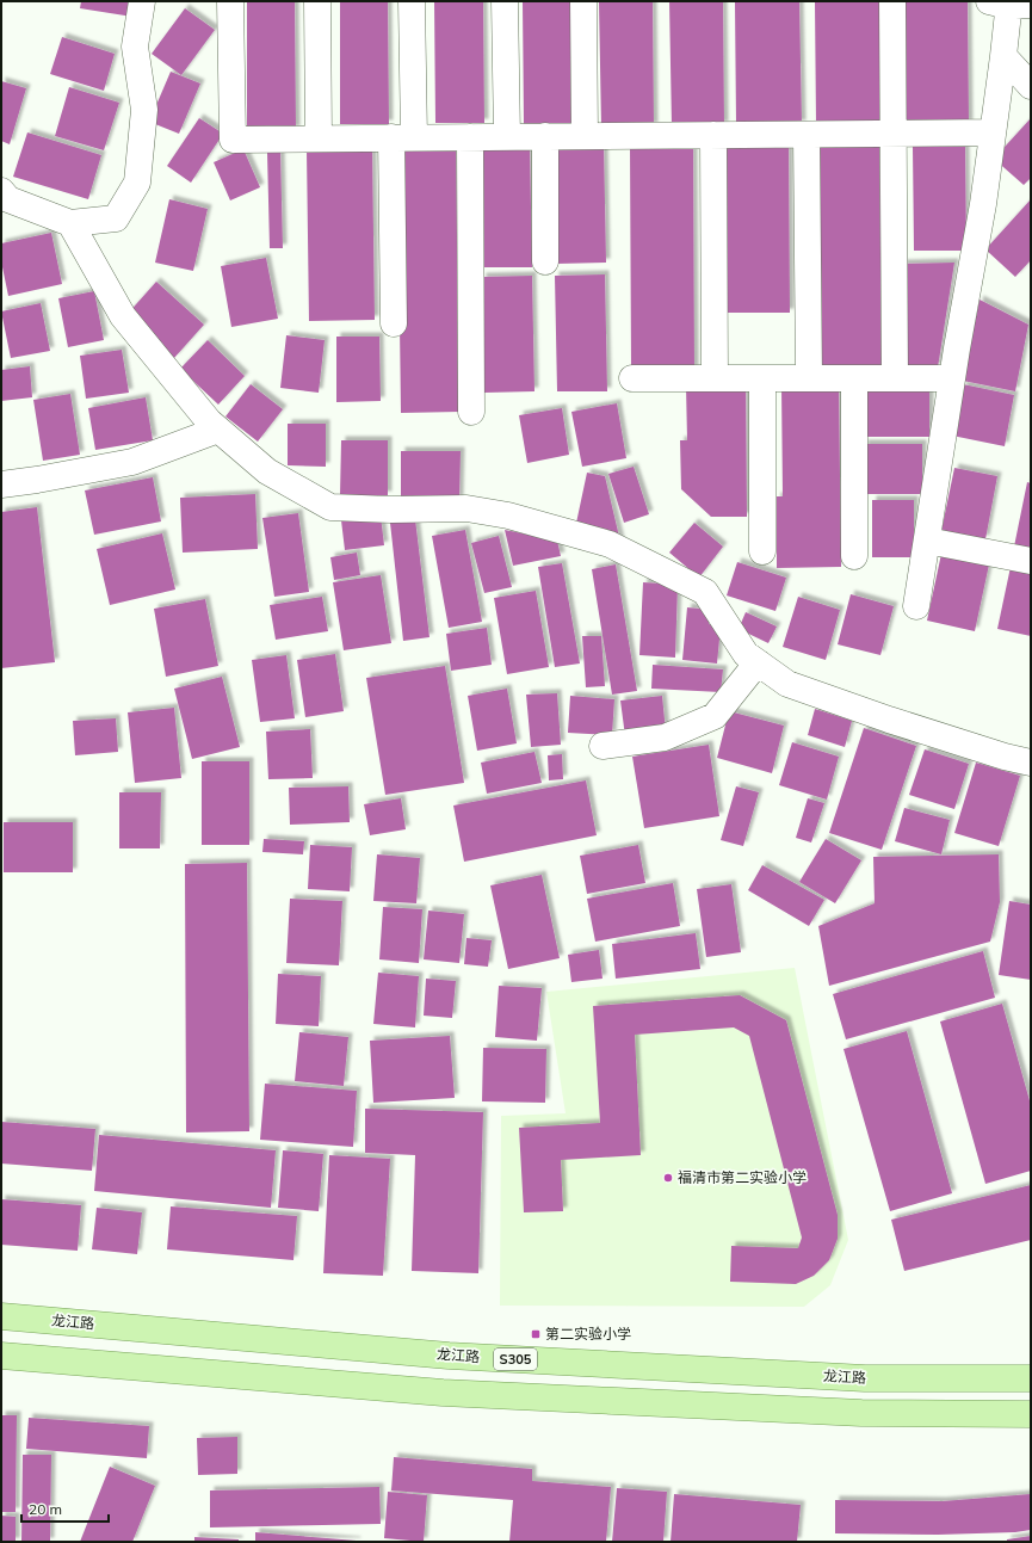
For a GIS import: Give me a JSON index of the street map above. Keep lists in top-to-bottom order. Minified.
{"streets":{"main road":["龙江路","S305"]},"places":{"other":["福清市第二实验小学"],"transit":["第二实验小学"]},"scale_bar":"20 m"}
